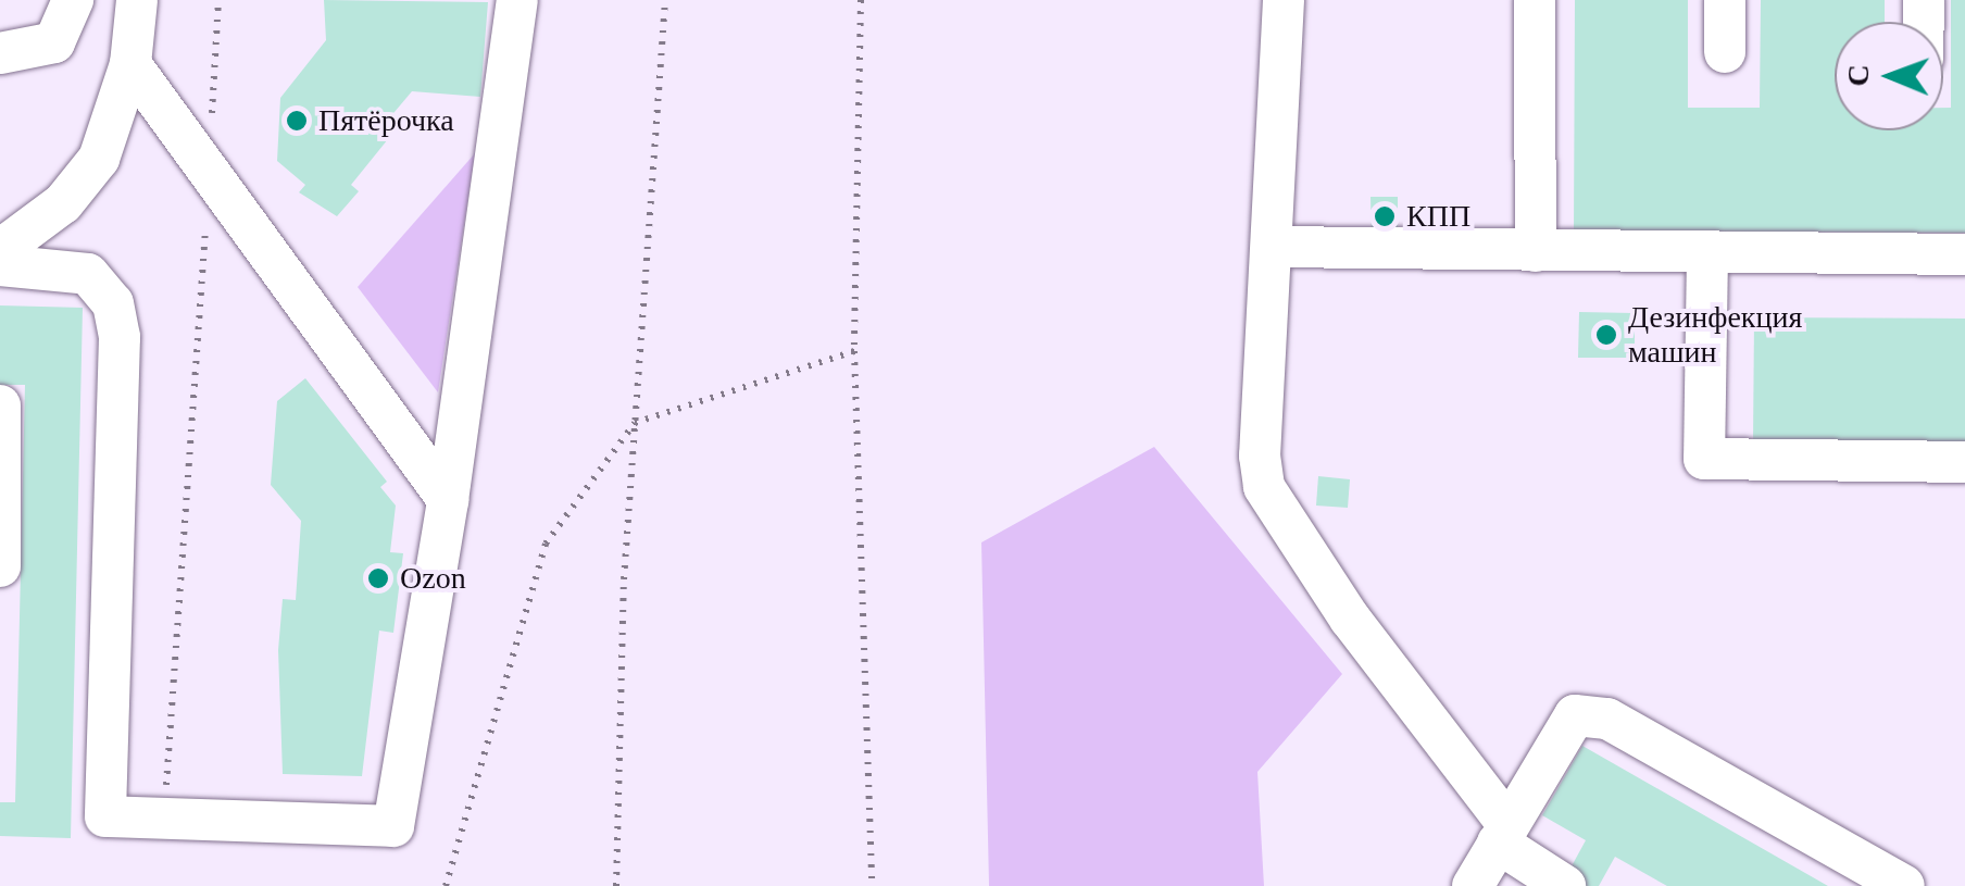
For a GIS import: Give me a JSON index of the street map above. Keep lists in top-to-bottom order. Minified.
{"places":["Пятёрочка","КПП","Дезинфекция машин","Ozon"],"north":"left"}
